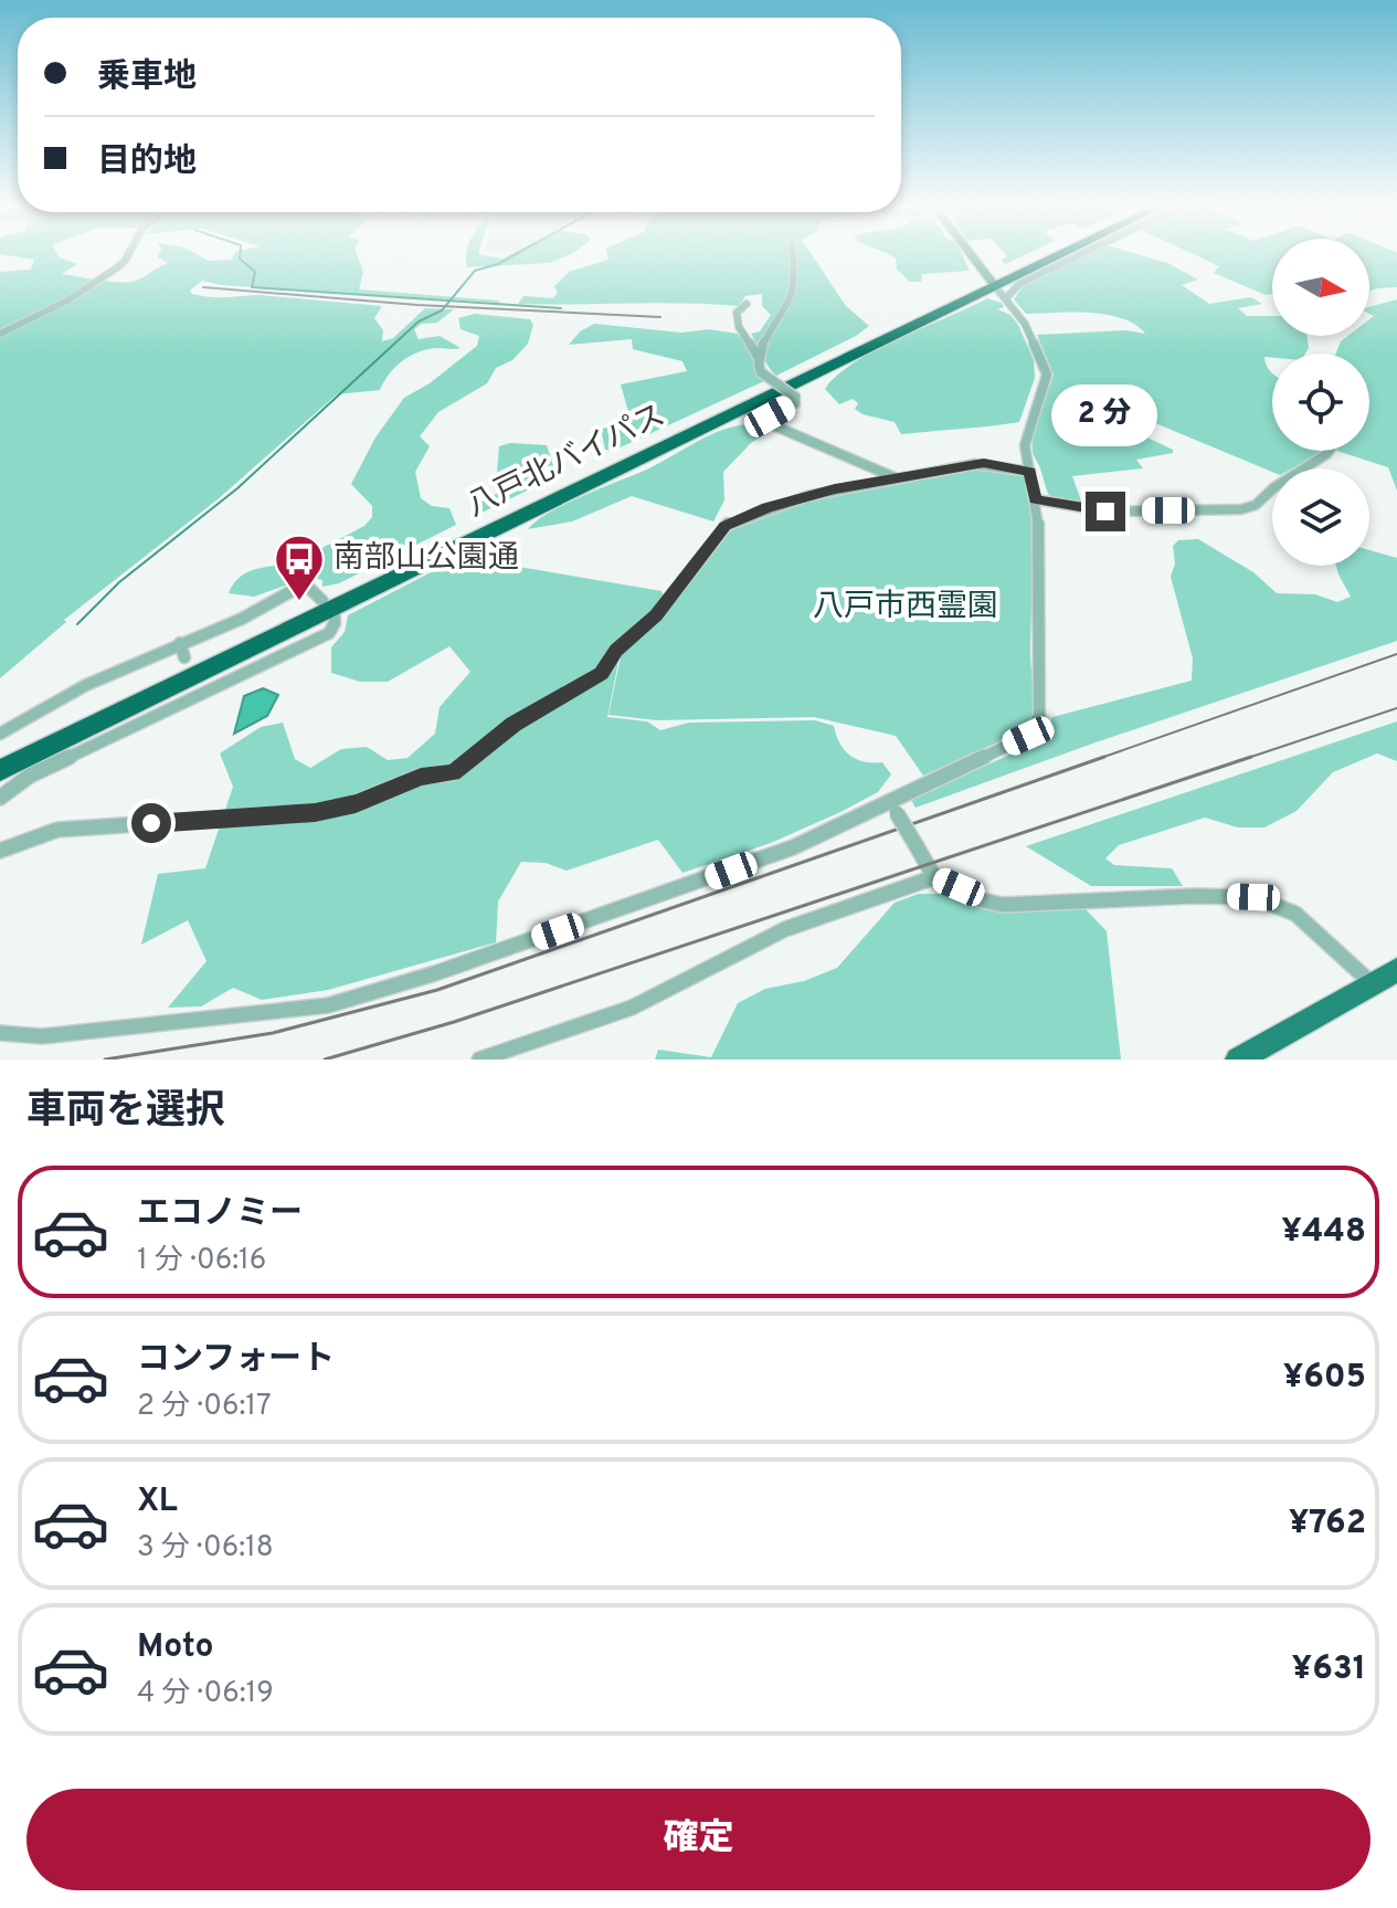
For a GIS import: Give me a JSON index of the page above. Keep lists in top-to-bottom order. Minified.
{"streets":{"highway":["八戸北バイパス"]},"parks":["八戸市西霊園"],"places":{"bus stop":["南部山公園通"]},"north":"right","page":{"banner":["乗車地","目的地"],"bubble":"2 分","heading":"車両を選択","list":[{"name":"エコノミー","note":"1 分 · 06:16","value":"¥448"},{"name":"コンフォート","note":"2 分 · 06:17","value":"¥605"},{"name":"XL","note":"3 分 · 06:18","value":"¥762"},{"name":"Moto","note":"4 分 · 06:19","value":"¥631"}],"buttons":"確定"}}
